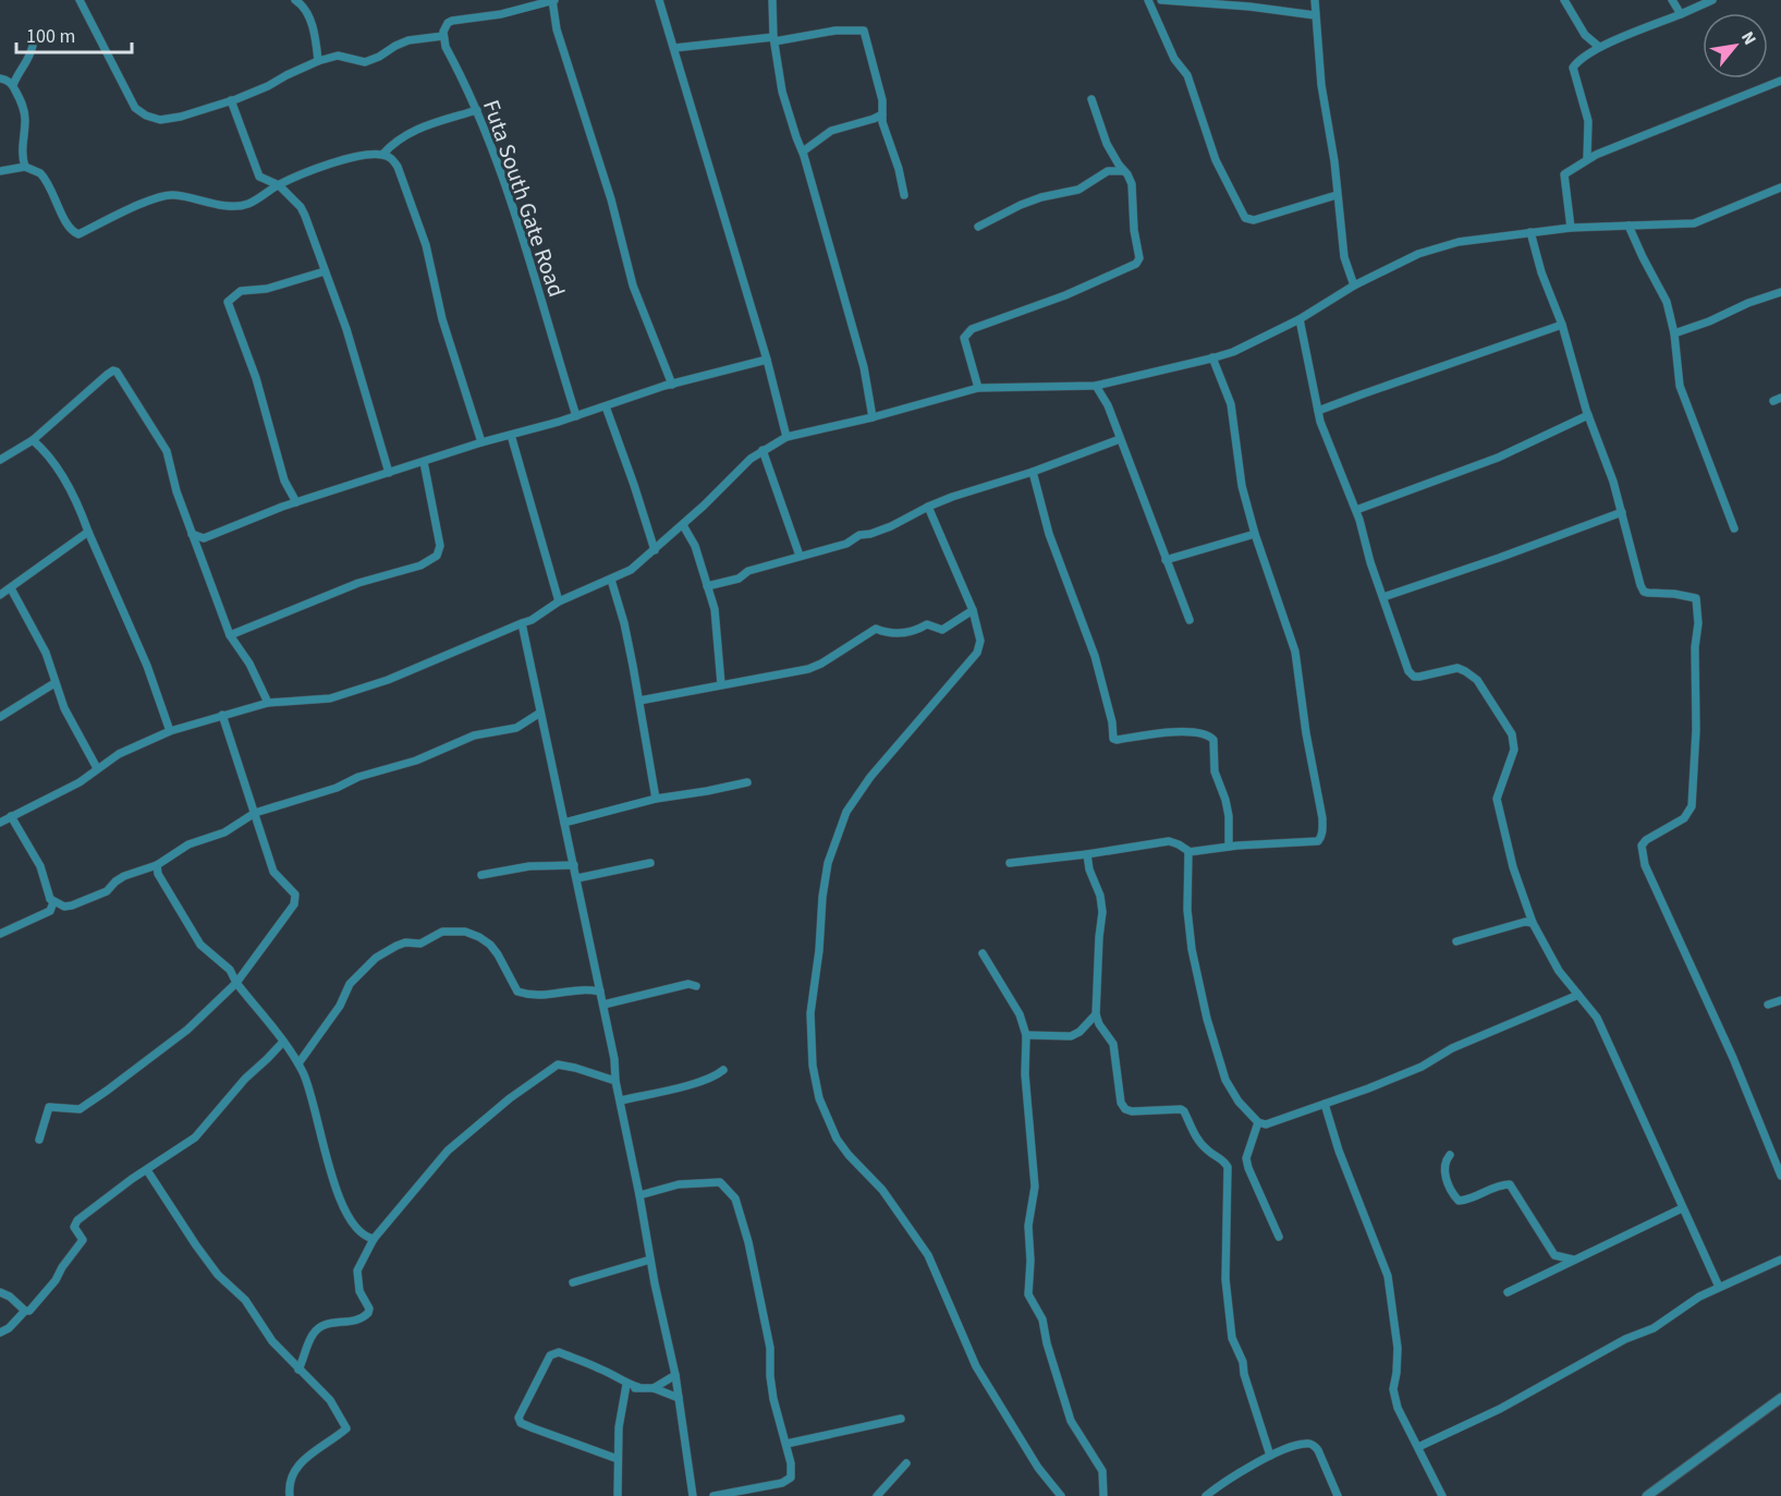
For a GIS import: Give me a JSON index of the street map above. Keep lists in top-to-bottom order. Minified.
{"streets":{"street":["Futa South Gate Road"]},"scale_bar":"100 m","north":"top right"}
